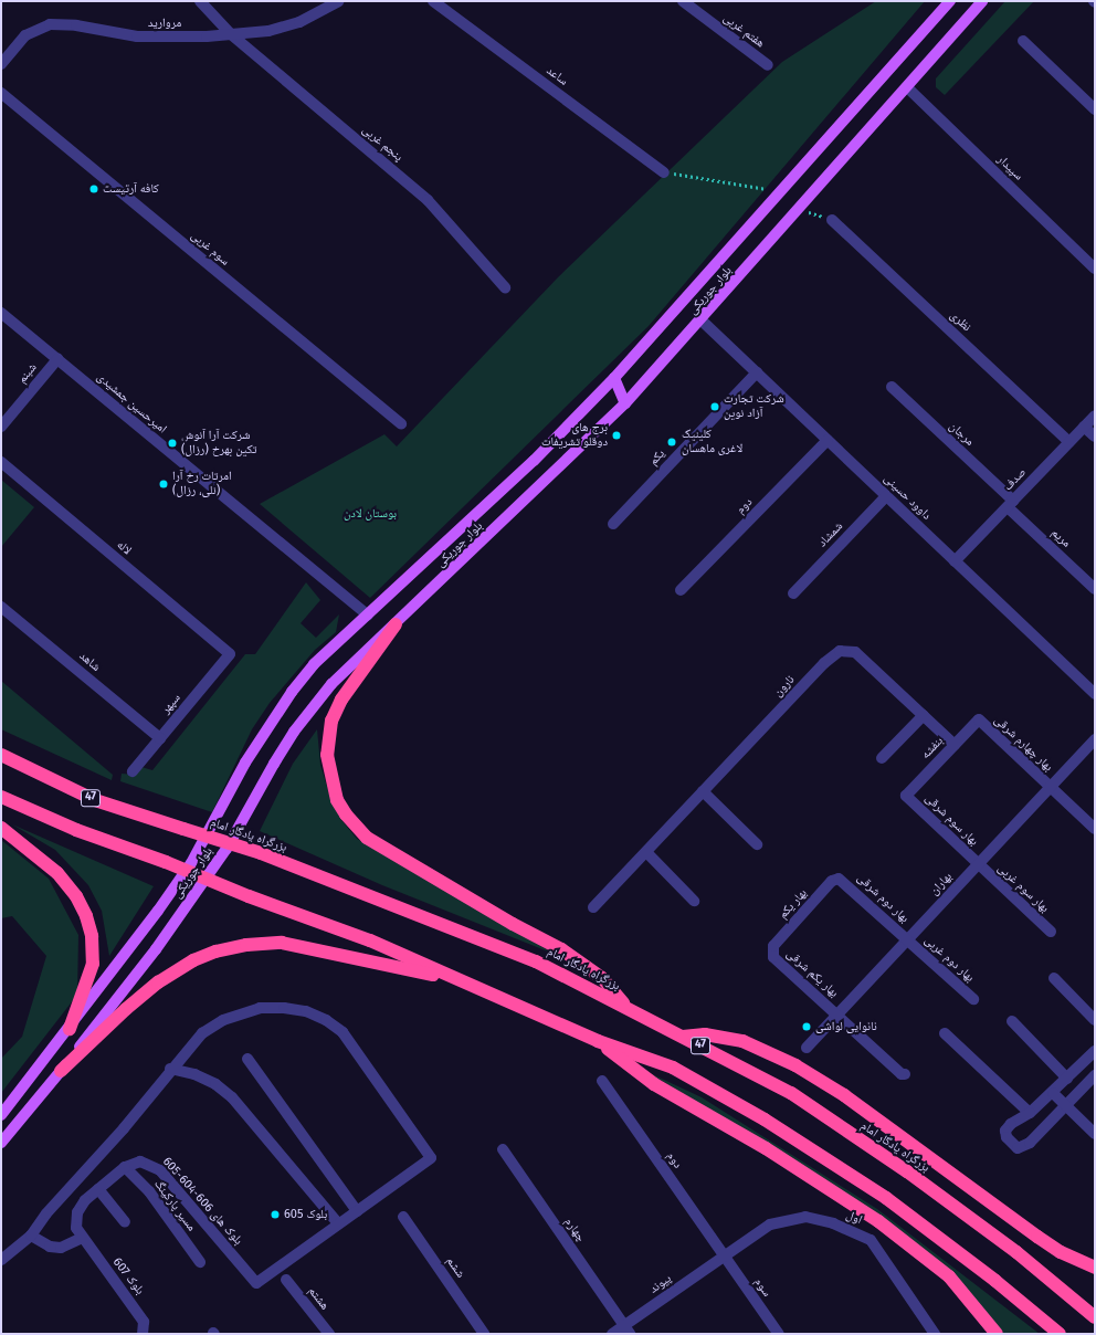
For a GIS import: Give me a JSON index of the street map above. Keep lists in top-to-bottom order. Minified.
{"streets":{"highway":["47","بزرگراه یادگار امام"],"main road":["بلوار جوریکی"],"street":["مروارید","هفتم غربی","ساعد","پنجم غربی","سپیدار","سوم غربی","نظری","شبنم","امیرحسین جمشیدی","مرجان","یکم","صدف","داوود حسینی","دوم","شمشاد","مریم","لاله","شاهد","نارون","سپهر","بهار چهارم شرقی","بنفشه","بهار سوم شرقی","بهاران","بهار سوم غربی","بهار دوم شرقی","بهار یکم","بهار دوم غربی","بهار یکم شرقی","بلوک های 606-604-605","مسیر پارکینگ","اول","چهارم","ششم","بلوک 607","پیوند","سوم","هشتم"]},"crossings":[["مروارید","پنجم غربی"],["سپیدار","بلوار جوریکی"],["بلوار جوریکی","امیرحسین جمشیدی"],["بلوار جوریکی","داوود حسینی"],["نظری","صدف"],["شبنم","امیرحسین جمشیدی"],["مرجان","صدف"],["مرجان","مریم"],["یکم","داوود حسینی"],["صدف","داوود حسینی"],["صدف","مریم"],["داوود حسینی","دوم"],["داوود حسینی","شمشاد"],["دوم","اول"],["دوم","پیوند"],["دوم","سوم"],["لاله","سپهر"],["شاهد","سپهر"],["نارون","بنفشه"],["بهار چهارم شرقی","بنفشه"],["بهار چهارم شرقی","بهاران"],["بنفشه","بهار سوم شرقی"],["بهار سوم شرقی","بهاران"],["بهار سوم شرقی","بهار سوم غربی"],["بهاران","بهار سوم غربی"],["بهاران","بهار دوم شرقی"],["بهاران","بهار دوم غربی"],["بهاران","بهار یکم شرقی"],["بهار دوم شرقی","بهار یکم"],["بهار دوم شرقی","بهار دوم غربی"],["بهار یکم","بهار یکم شرقی"],["بلوک های 606-604-605","مسیر پارکینگ"],["بلوک های 606-604-605","بلوک 607"],["اول","پیوند"],["اول","سوم"],["چهارم","پیوند"],["پیوند","سوم"]],"parks":["بوستان لادن"],"places":["کافه آرتیست","شرکت تجارت آزاد نوین","برج های دوقلو تشریفات","کلینیک لاغری ماهسان","شرکت آرا آنوش تکین بهرخ (رزال)","امرتات رخ آرا (نلی، رزال)","نانوایی لواشی","بلوک 605"]}
